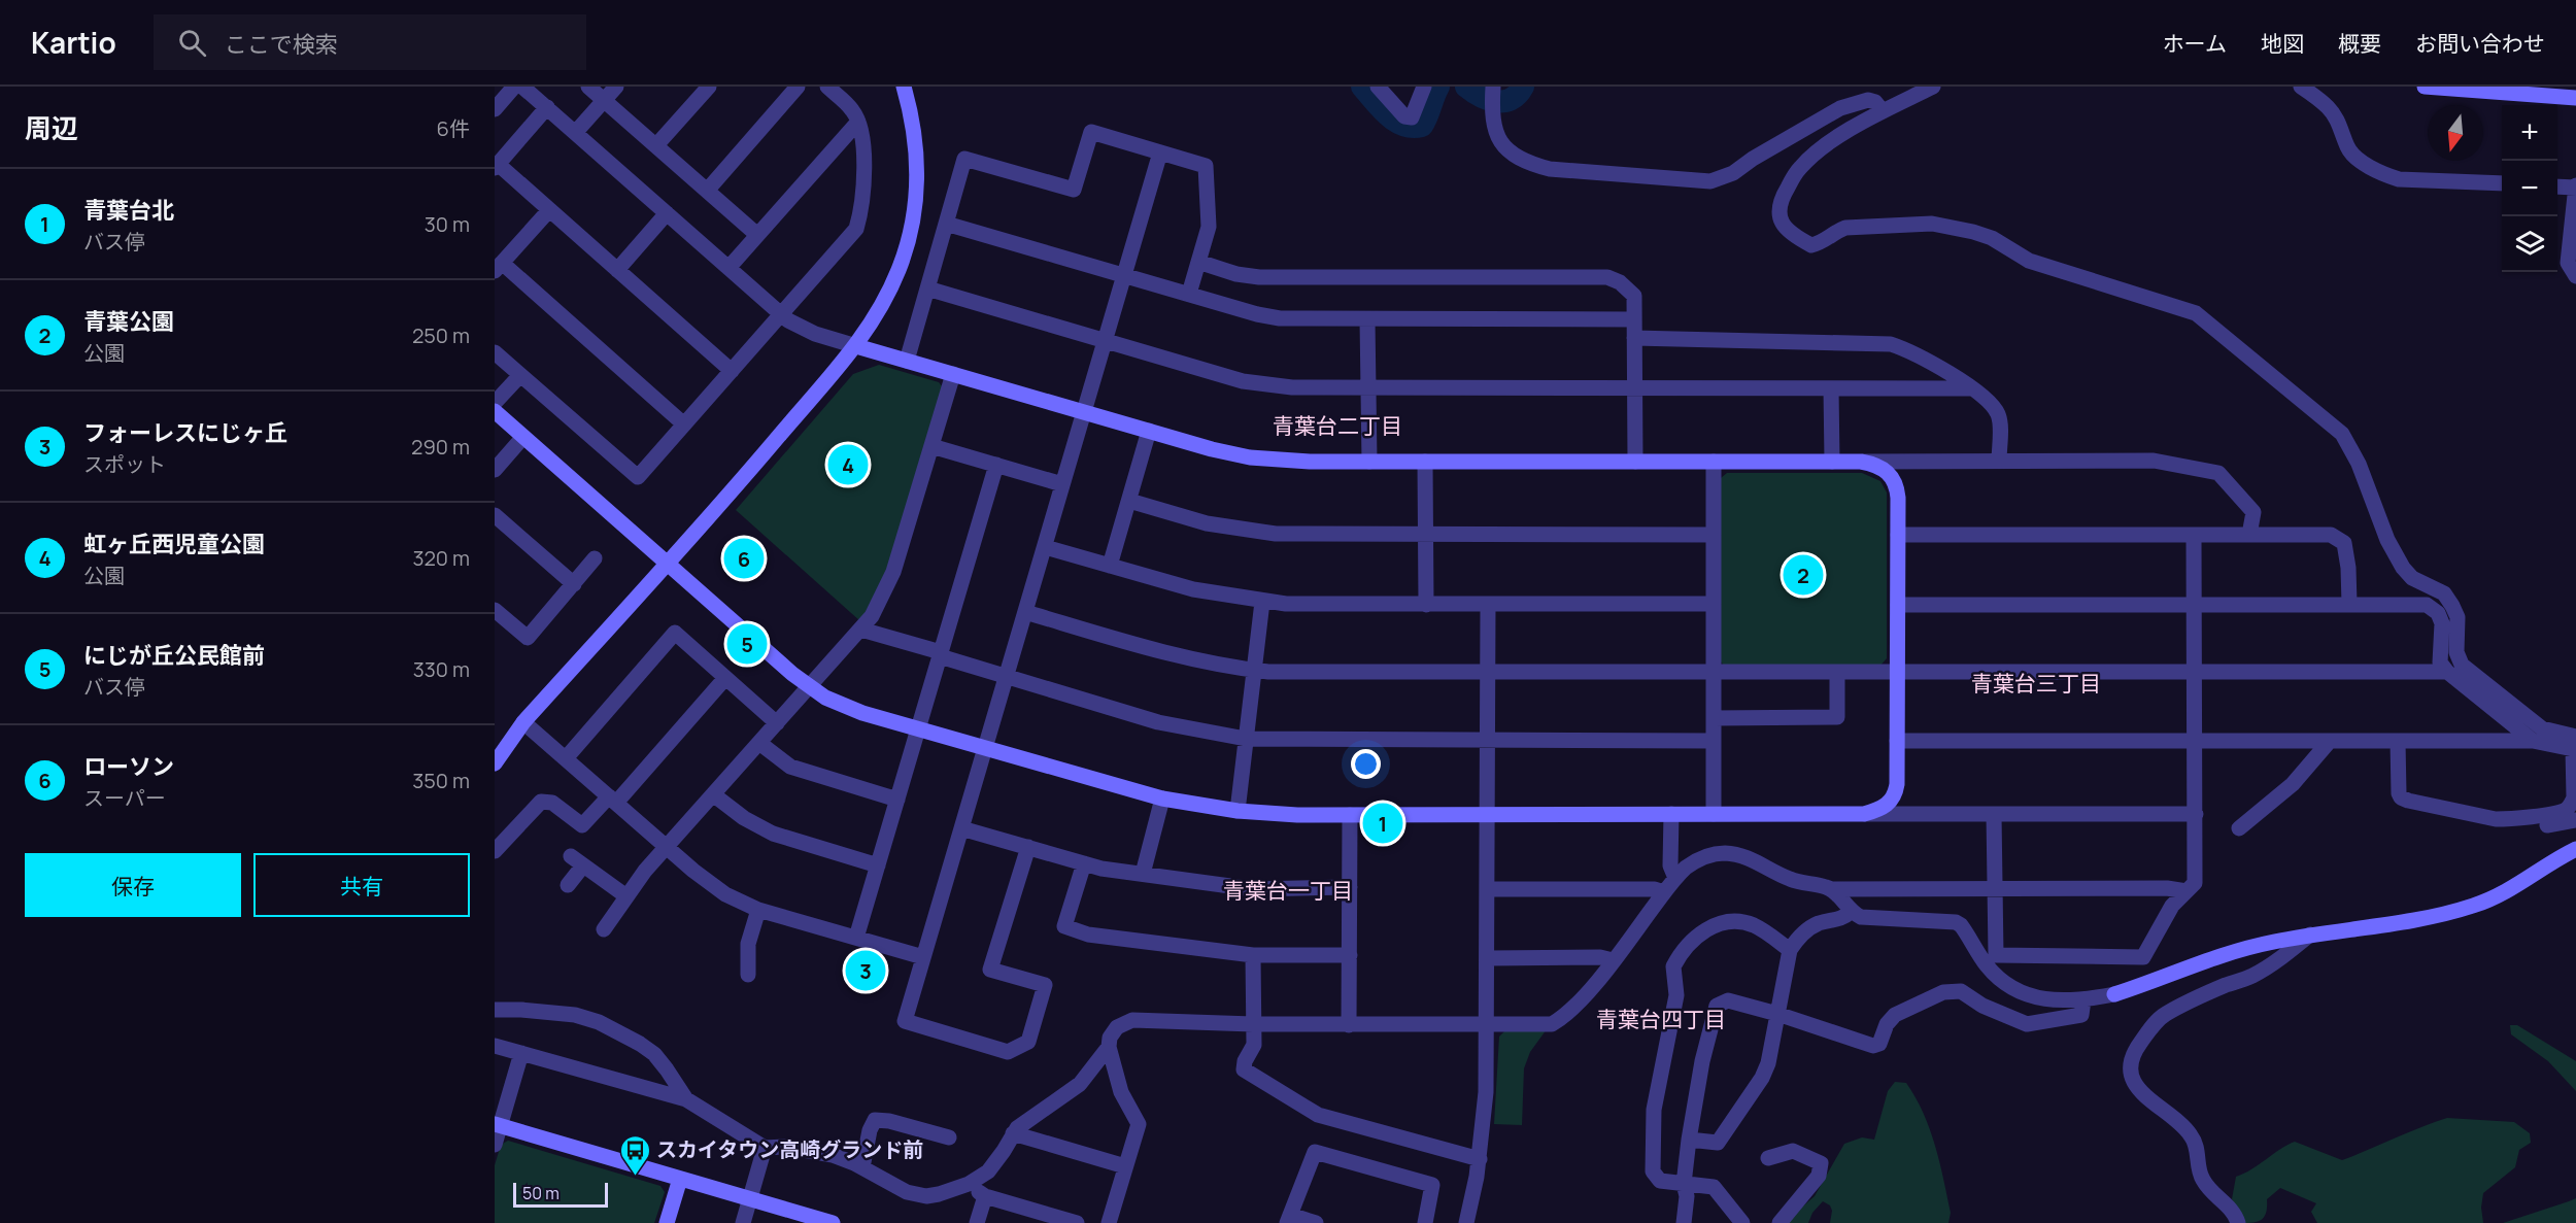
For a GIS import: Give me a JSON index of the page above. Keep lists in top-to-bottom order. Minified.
{"districts":["青葉台二丁目","青葉台三丁目","青葉台一丁目","青葉台四丁目"],"places":{"bus stop":["スカイタウン高崎グランド前"]},"scale_bar":"50 m","north":"bottom","page":{"header":"Kartio","search":"ここで検索","nav":["ホーム","地図","概要","お問い合わせ"],"heading":["周辺","6件"],"map_buttons":["+","−"],"list":[{"mark":"1","name":"青葉台北","note":"バス停","value":"30 m"},{"mark":"2","name":"青葉公園","note":"公園","value":"250 m"},{"mark":"3","name":"フォーレスにじヶ丘","note":"スポット","value":"290 m"},{"mark":"4","name":"虹ヶ丘西児童公園","note":"公園","value":"320 m"},{"mark":"5","name":"にじが丘公民館前","note":"バス停","value":"330 m"},{"mark":"6","name":"ローソン","note":"スーパー","value":"350 m"}],"pins":["4","6","2","5","1","3"],"buttons":["保存","共有"],"scale":"50 m"}}
